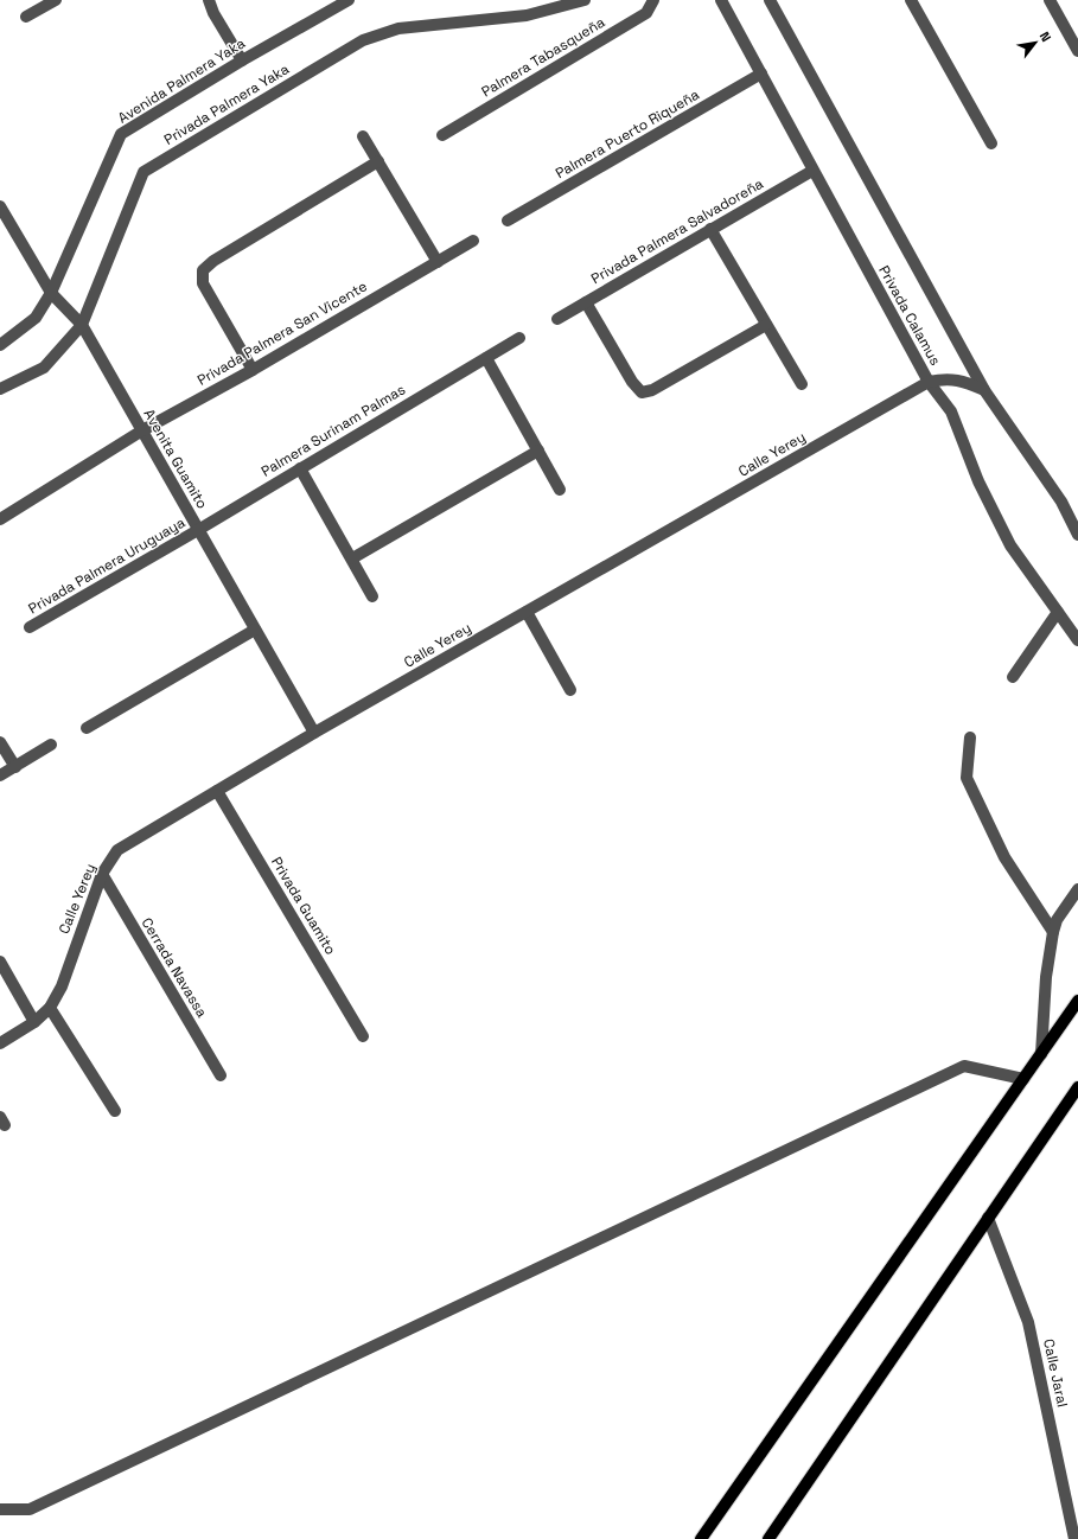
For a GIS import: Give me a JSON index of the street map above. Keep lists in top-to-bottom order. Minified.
{"streets":{"street":["Palmera Tabasqueña","Avenida Palmera Yaka","Privada Palmera Yaka","Palmera Puerto Riqueña","Privada Palmera Salvadoreña","Privada Calamus","Privada Palmera San Vicente","Palmera Surinam Palmas","Calle Yerey","Avenita Guamito","Privada Palmera Uruguaya","Privada Guamito","Cerrada Navassa","Calle Jaral"]},"crossings":[["Avenida Palmera Yaka","Avenita Guamito"],["Privada Palmera Yaka","Avenita Guamito"],["Palmera Puerto Riqueña","Privada Calamus"],["Privada Palmera Salvadoreña","Privada Calamus"],["Privada Calamus","Calle Yerey"],["Privada Palmera San Vicente","Avenita Guamito"],["Palmera Surinam Palmas","Avenita Guamito"],["Palmera Surinam Palmas","Privada Palmera Uruguaya"],["Calle Yerey","Avenita Guamito"],["Calle Yerey","Privada Guamito"],["Calle Yerey","Cerrada Navassa"],["Avenita Guamito","Privada Palmera Uruguaya"]],"north":"top right"}
